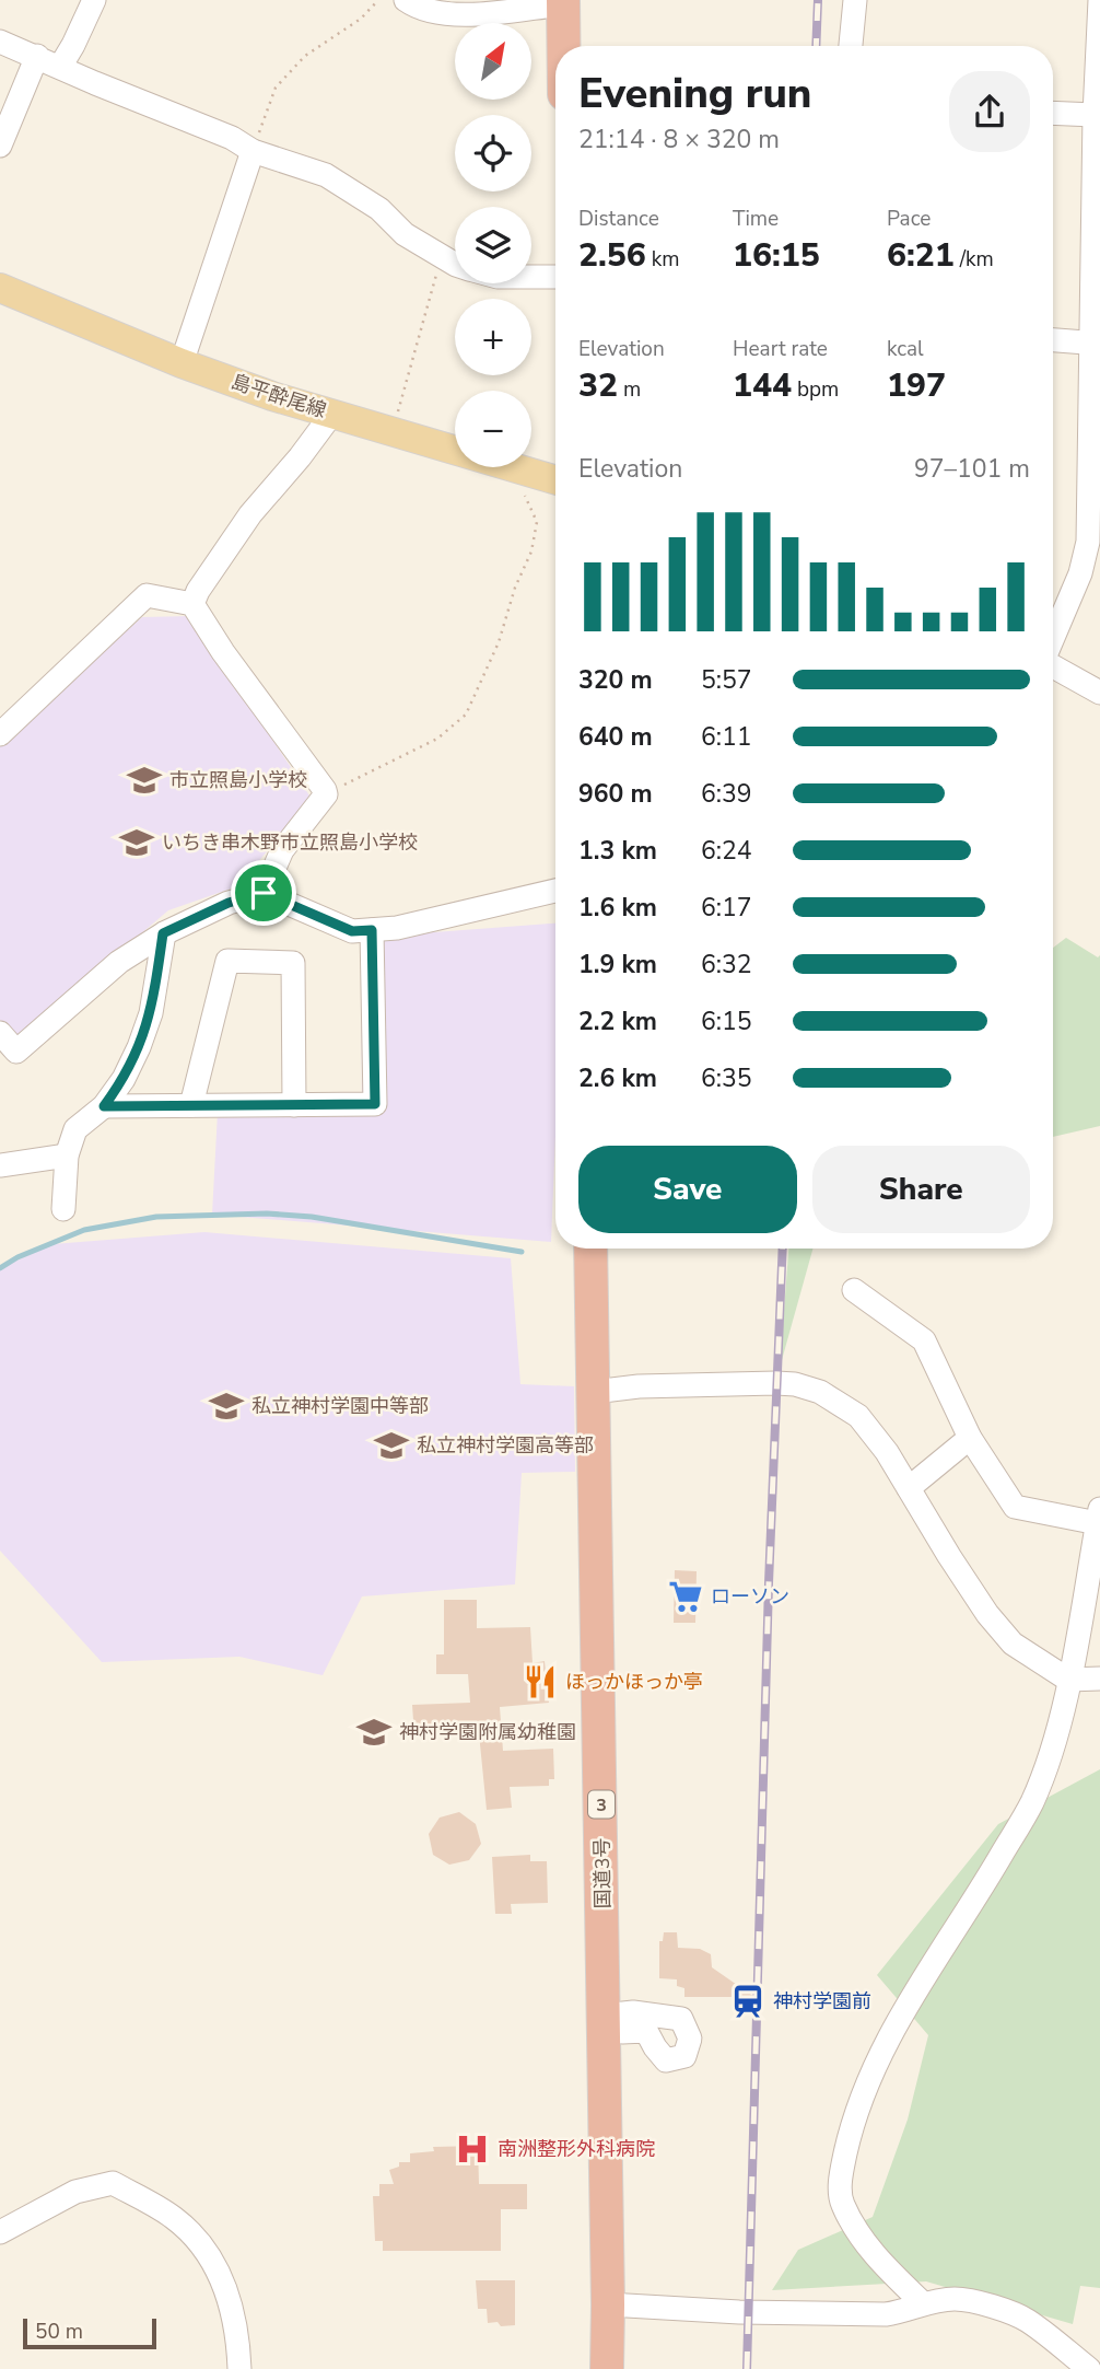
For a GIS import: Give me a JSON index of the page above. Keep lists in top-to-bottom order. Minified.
{"streets":{"highway":["3","国道3号"],"main road":["島平酔尾線"]},"places":{"school or university":["市立照島小学校","いちき串木野市立照島小学校","私立神村学園中等部","私立神村学園高等部","神村学園附属幼稚園"],"supermarket":["ローソン"],"restaurant":["ほっかほっか亭"],"station":["神村学園前"],"hospital":["南洲整形外科病院"]},"scale_bar":"50 m","north":"top right","page":{"map_buttons":["+","−"],"heading":["Evening run","21:14 · 8 × 320 m"],"stats":[["Distance","2.56 km"],["Time","16:15"],["Pace","6:21 /km"],["Elevation","32 m"],["Heart rate","144 bpm"],["kcal","197"]],"chart":["Elevation","97–101 m"],"list":[{"name":"320 m","note":"5:57"},{"name":"640 m","note":"6:11"},{"name":"960 m","note":"6:39"},{"name":"1.3 km","note":"6:24"},{"name":"1.6 km","note":"6:17"},{"name":"1.9 km","note":"6:32"},{"name":"2.2 km","note":"6:15"},{"name":"2.6 km","note":"6:35"}],"buttons":["Save","Share"],"scale":"50 m"}}
